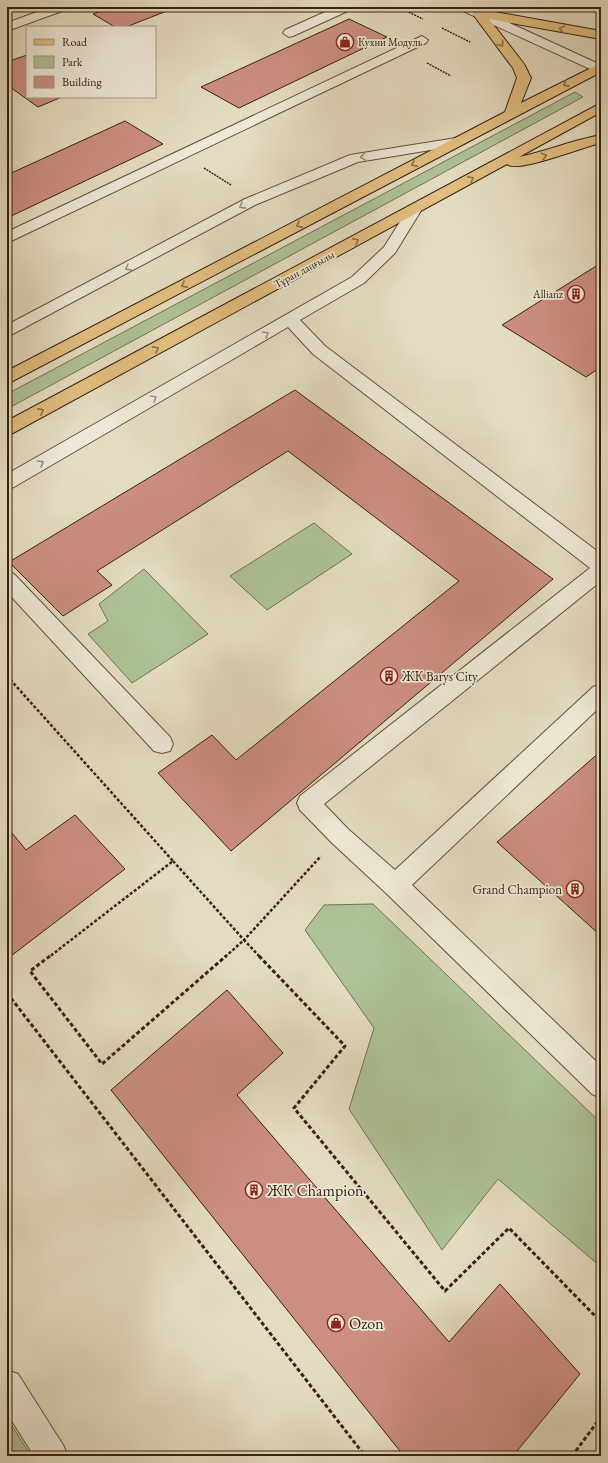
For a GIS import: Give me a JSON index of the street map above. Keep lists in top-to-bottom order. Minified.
{"streets":{"main road":["Тұран даңғылы"]},"places":{"shop":["Кухни Модуль","Ozon"],"building":["Allianz","ЖК Barys City","Grand Champion","ЖК Champion"]},"legend":["Road","Park","Building"]}
